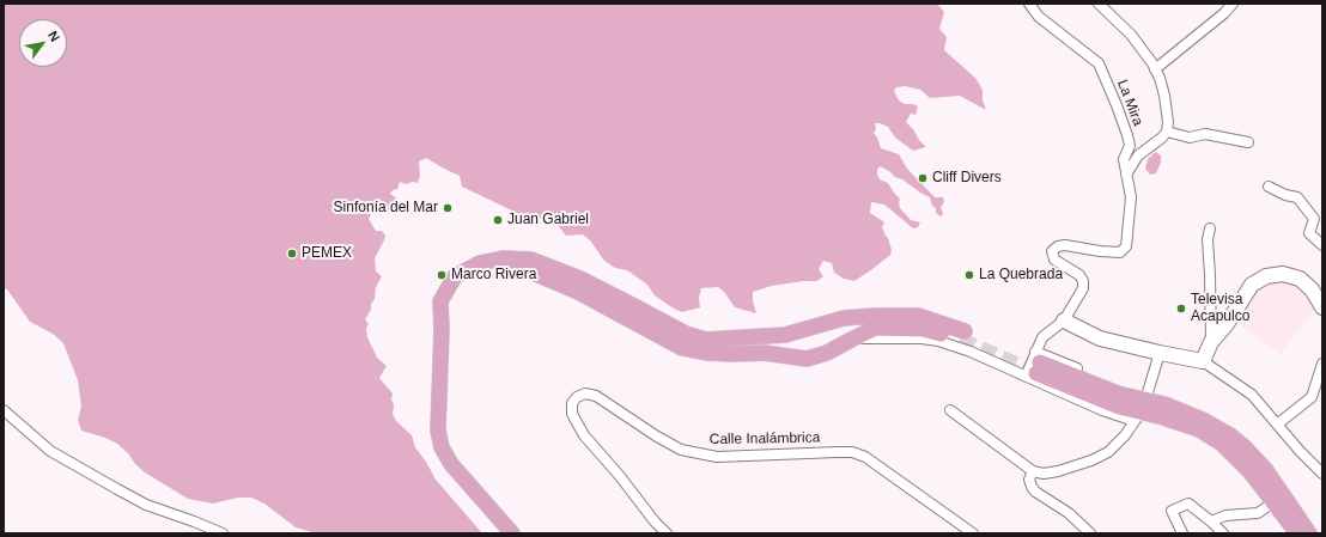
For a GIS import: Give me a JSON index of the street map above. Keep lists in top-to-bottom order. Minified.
{"streets":{"street":["La Mira","Calle Inalámbrica"]},"places":["Cliff Divers","Sinfonía del Mar","Juan Gabriel","PEMEX","Marco Rivera","La Quebrada","Televisa Acapulco"],"north":"top right"}
